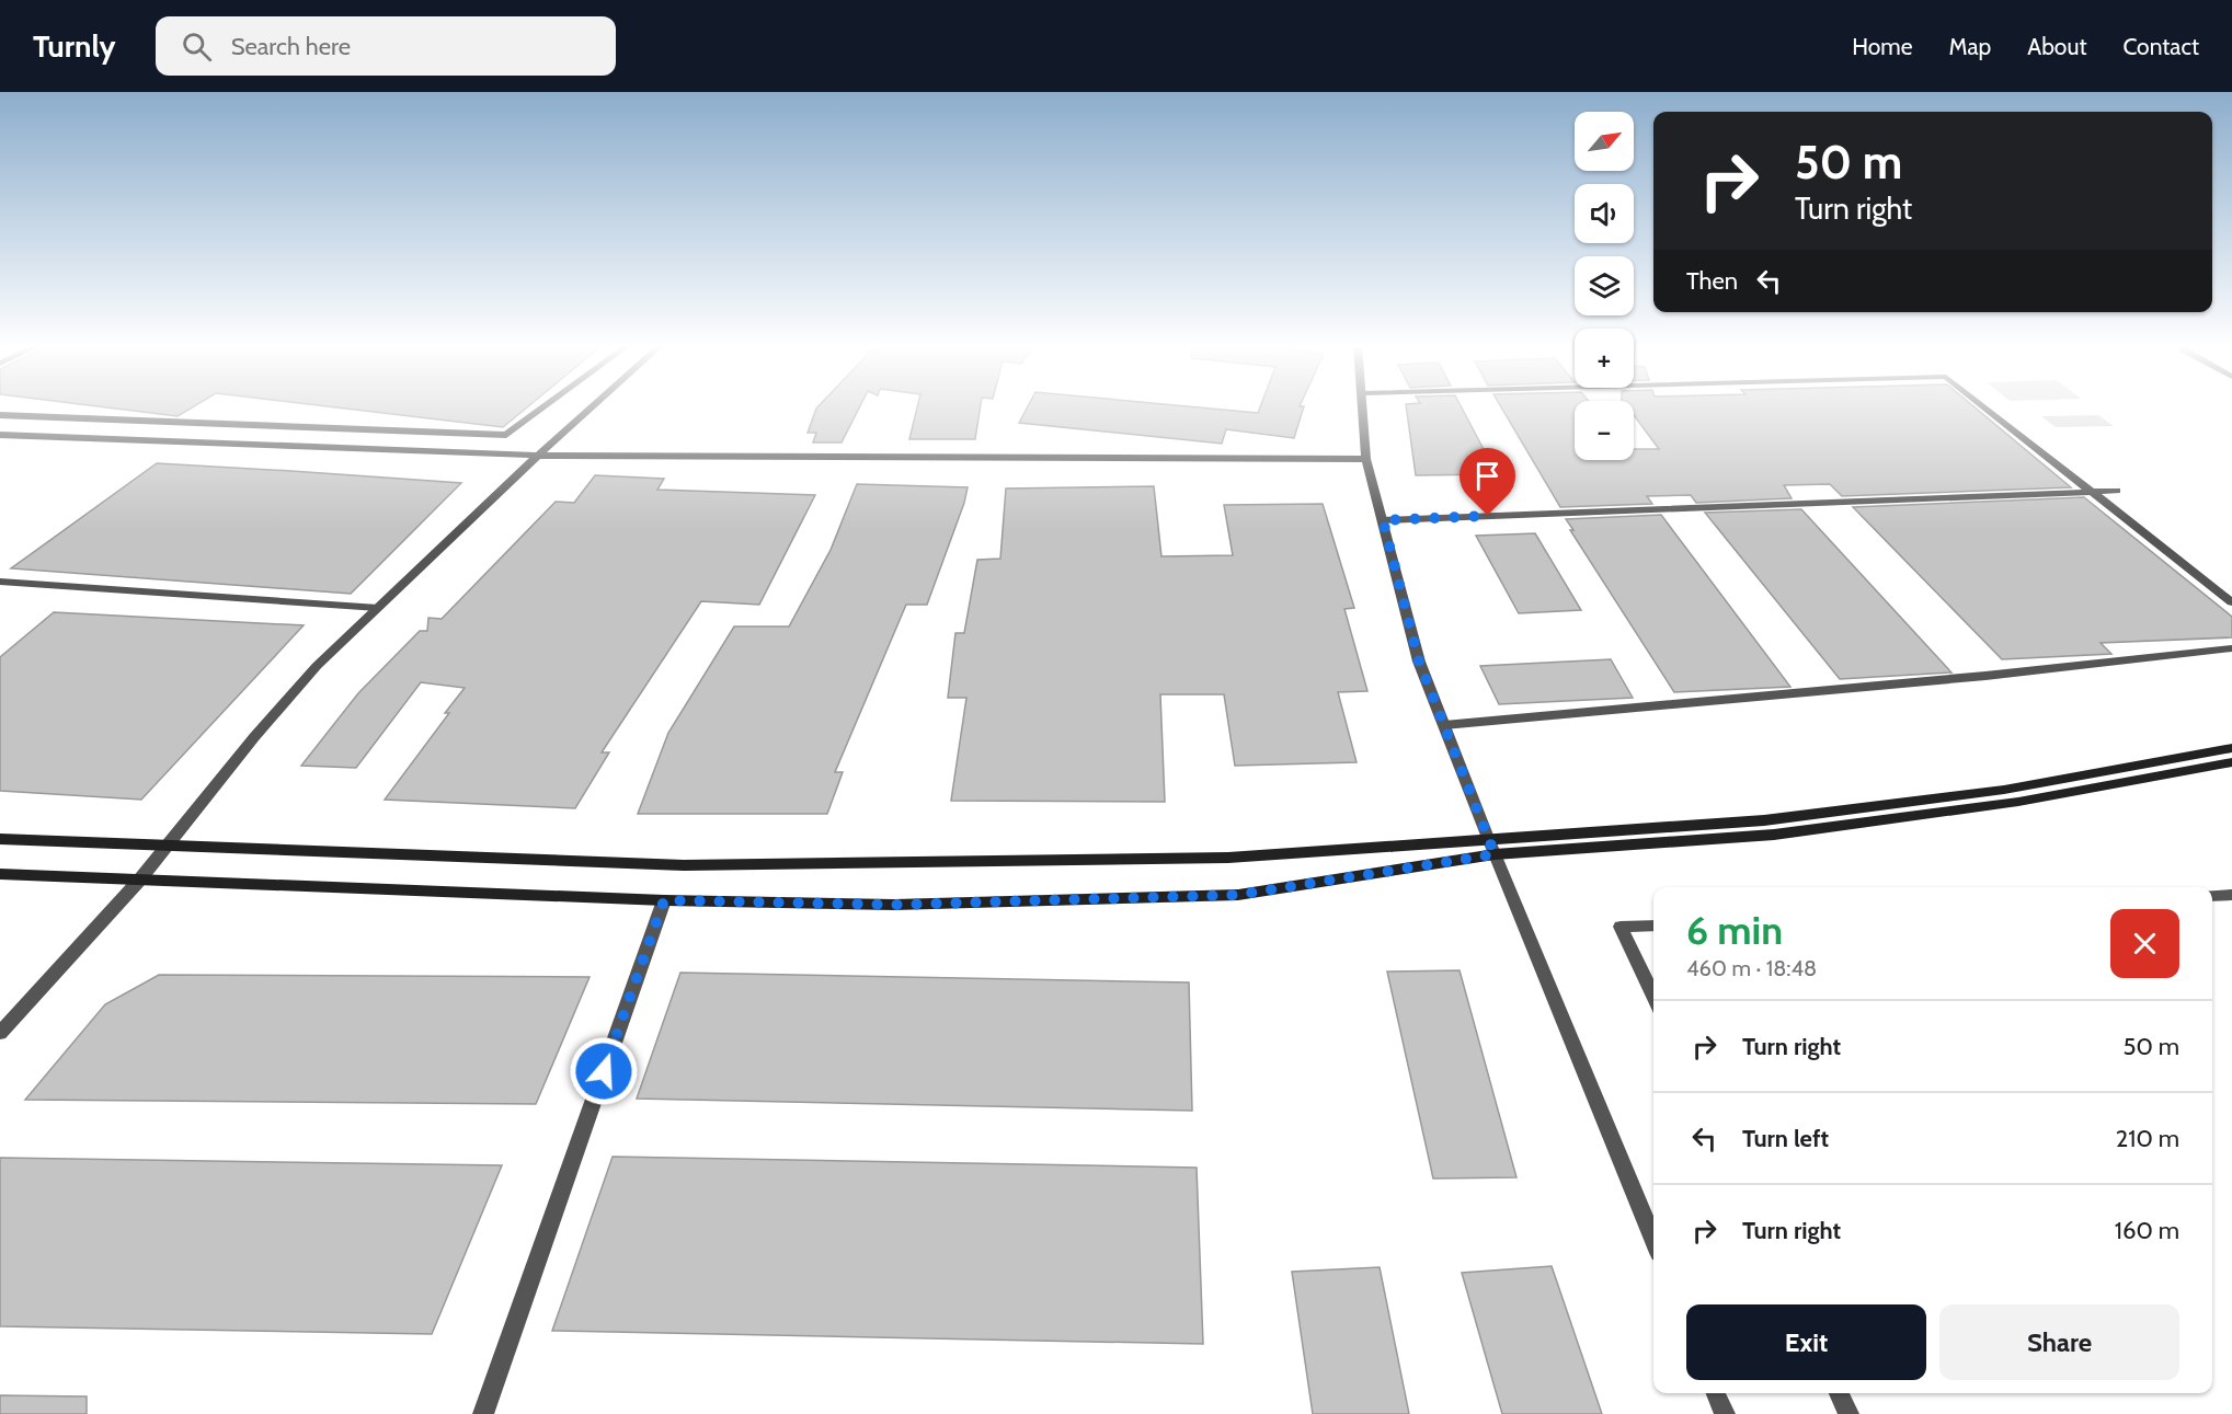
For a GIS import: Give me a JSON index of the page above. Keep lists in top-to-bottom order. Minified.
{"north":"top right","page":{"header":"Turnly","search":"Search here","nav":["Home","Map","About","Contact"],"map_buttons":["+","−"],"turn":["50 m","Turn right"],"then":"Then","heading":["6 min","460 m · 18:48"],"list":[{"name":"Turn right","value":"50 m"},{"name":"Turn left","value":"210 m"},{"name":"Turn right","value":"160 m"}],"buttons":["Exit","Share"]}}
